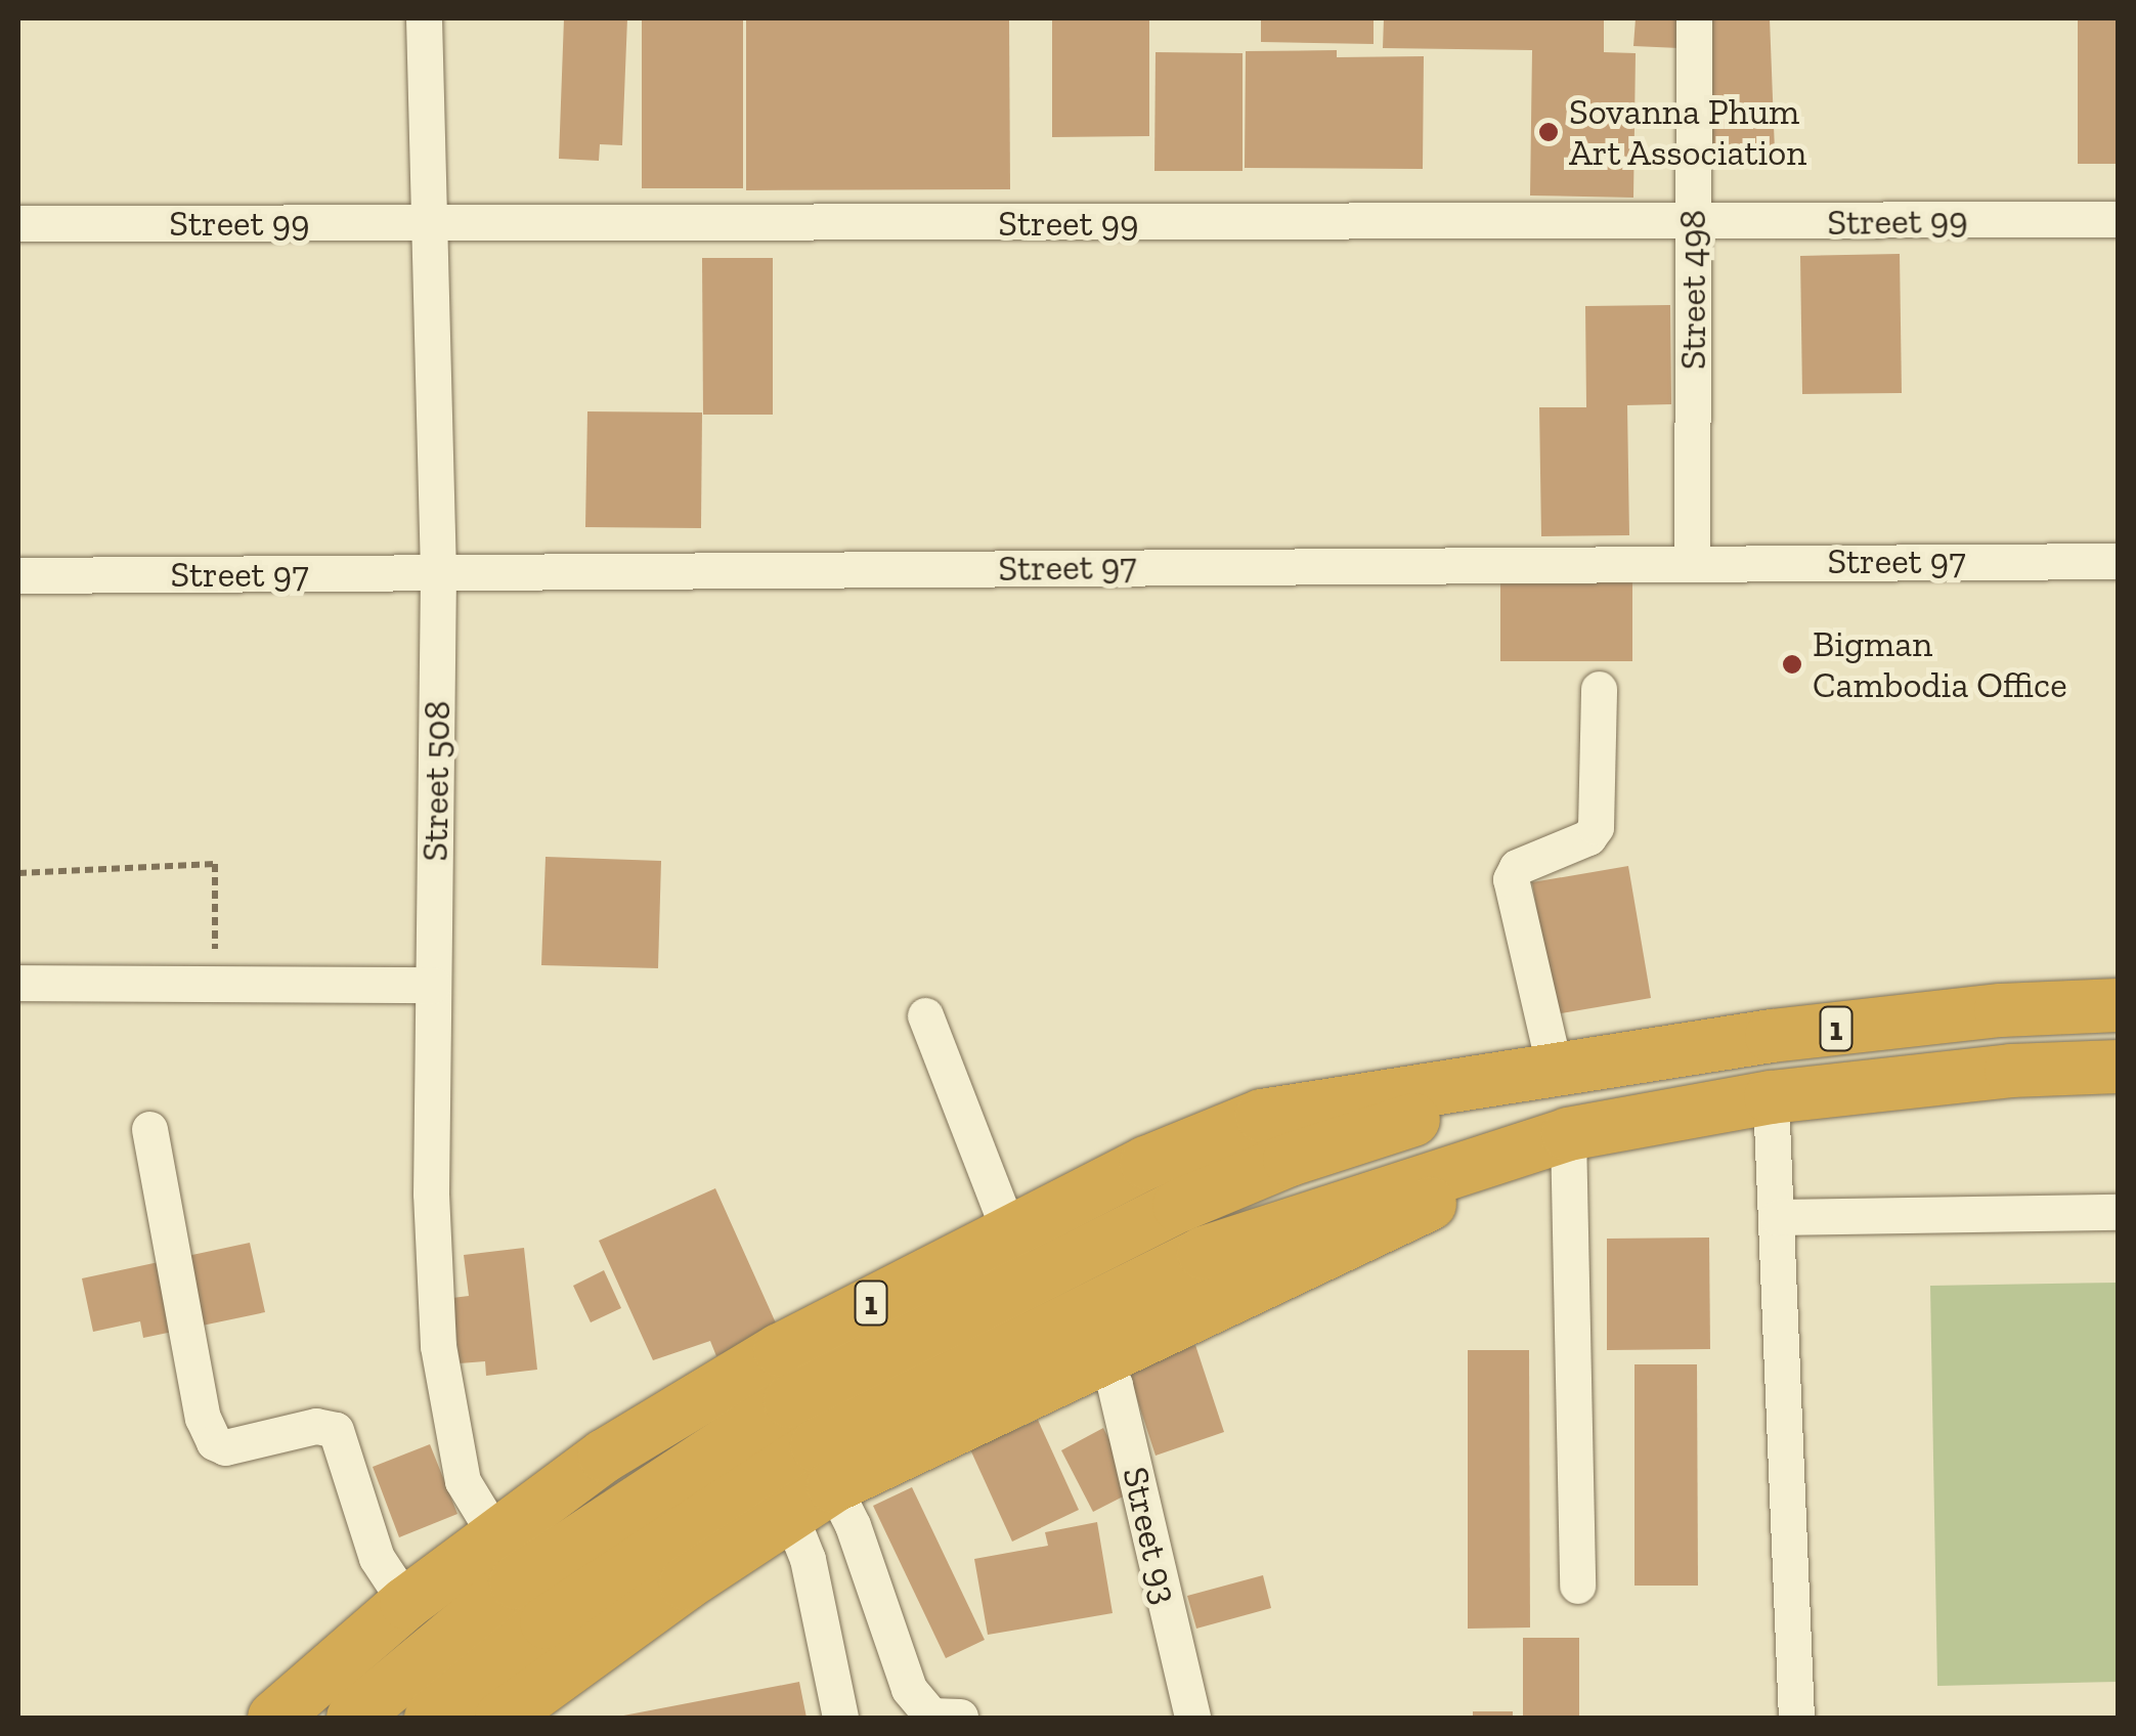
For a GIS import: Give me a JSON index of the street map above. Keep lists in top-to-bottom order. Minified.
{"streets":{"highway":["1"],"street":["Street 99","Street 498","Street 97","Street 508","Street 93"]},"crossings":[["Street 99","Street 498"],["Street 99","Street 508"],["Street 498","Street 97"],["Street 97","Street 508"],["Street 508","1"],["1","Street 93"]],"places":["Sovanna Phum Art Association","Bigman Cambodia Office"]}
